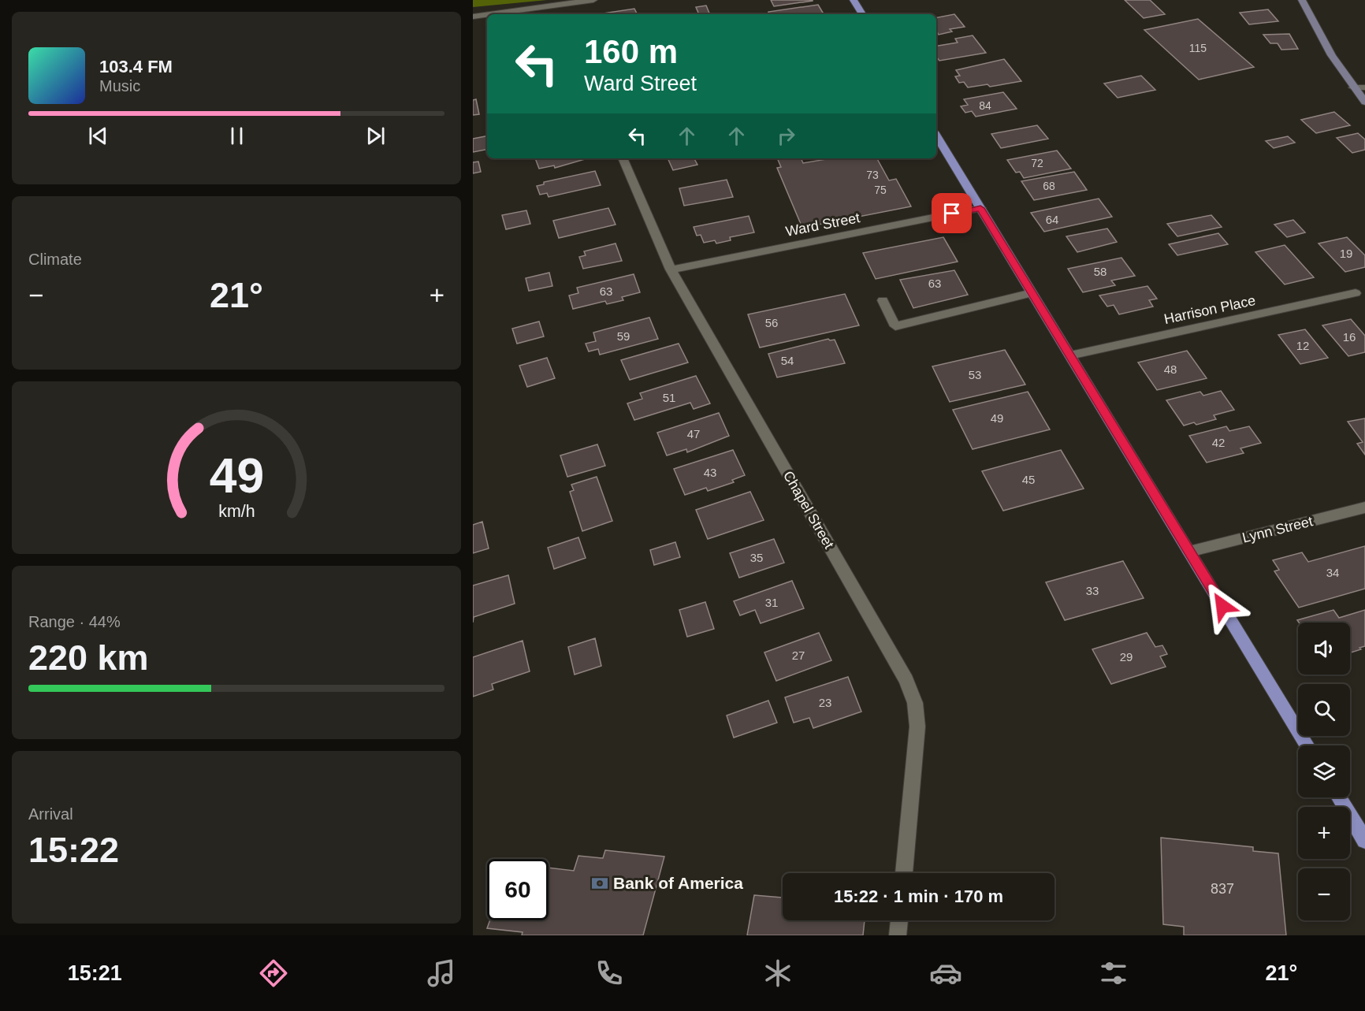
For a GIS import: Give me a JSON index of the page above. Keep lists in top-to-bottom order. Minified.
{"streets":{"street":["Ward Street","Harrison Place","Chapel Street","Lynn Street"]},"crossings":[["Ward Street","Chapel Street"]],"places":{"bank":["Bank of America"]},"house_numbers":["115","84","72","73","68","75","64","19","58","63","63","56","59","16","12","54","48","53","51","49","47","42","43","45","35","34","33","31","27","29","23","837"],"page":{"turn":["160 m","Ward Street"],"song":["103.4 FM","Music"],"tile":["Climate",["Range · 44%","220 km"],["Arrival","15:22"]],"heat":["−","21°","+"],"map_buttons":["+","−"],"limit":"60","trip":"15:22 · 1 min · 170 m","tabs":["15:21","21°"],"gauge":["49","km/h"]}}
